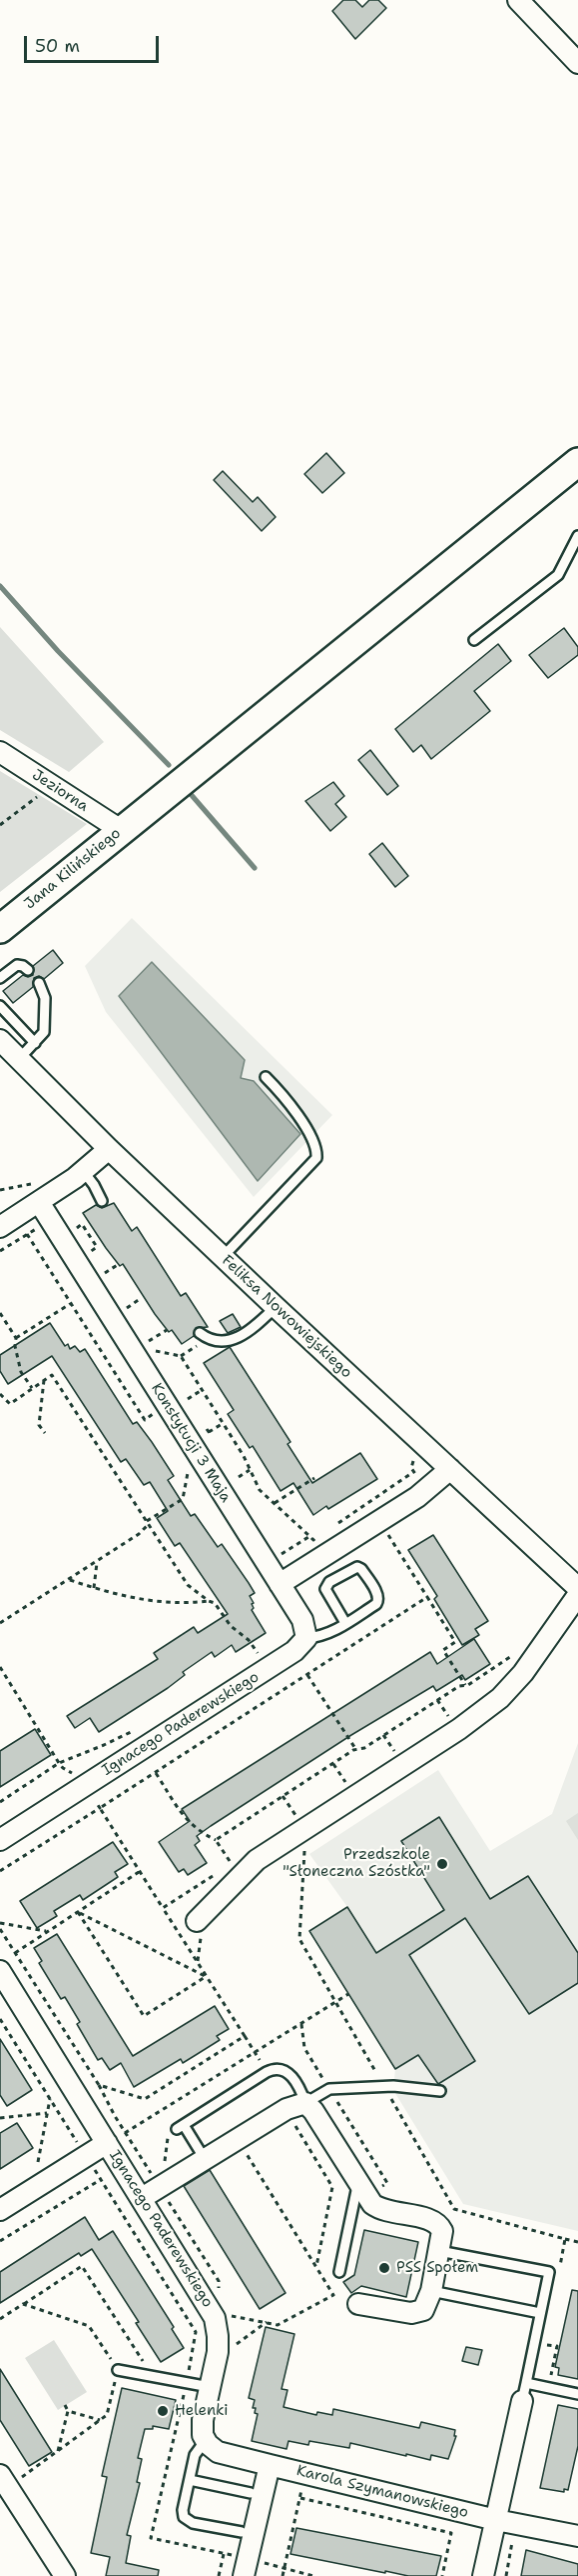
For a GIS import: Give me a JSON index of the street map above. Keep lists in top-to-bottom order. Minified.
{"streets":{"main road":["Jana Kilińskiego"],"street":["Jeziorna","Feliksa Nowowiejskiego","Konstytucji 3 Maja","Ignacego Paderewskiego","Karola Szymanowskiego"]},"crossings":[["Jeziorna","Jana Kilińskiego"]],"places":["Przedszkole \"Słoneczna Szóstka\"","PSS Społem","Helenki"],"scale_bar":"50 m"}
